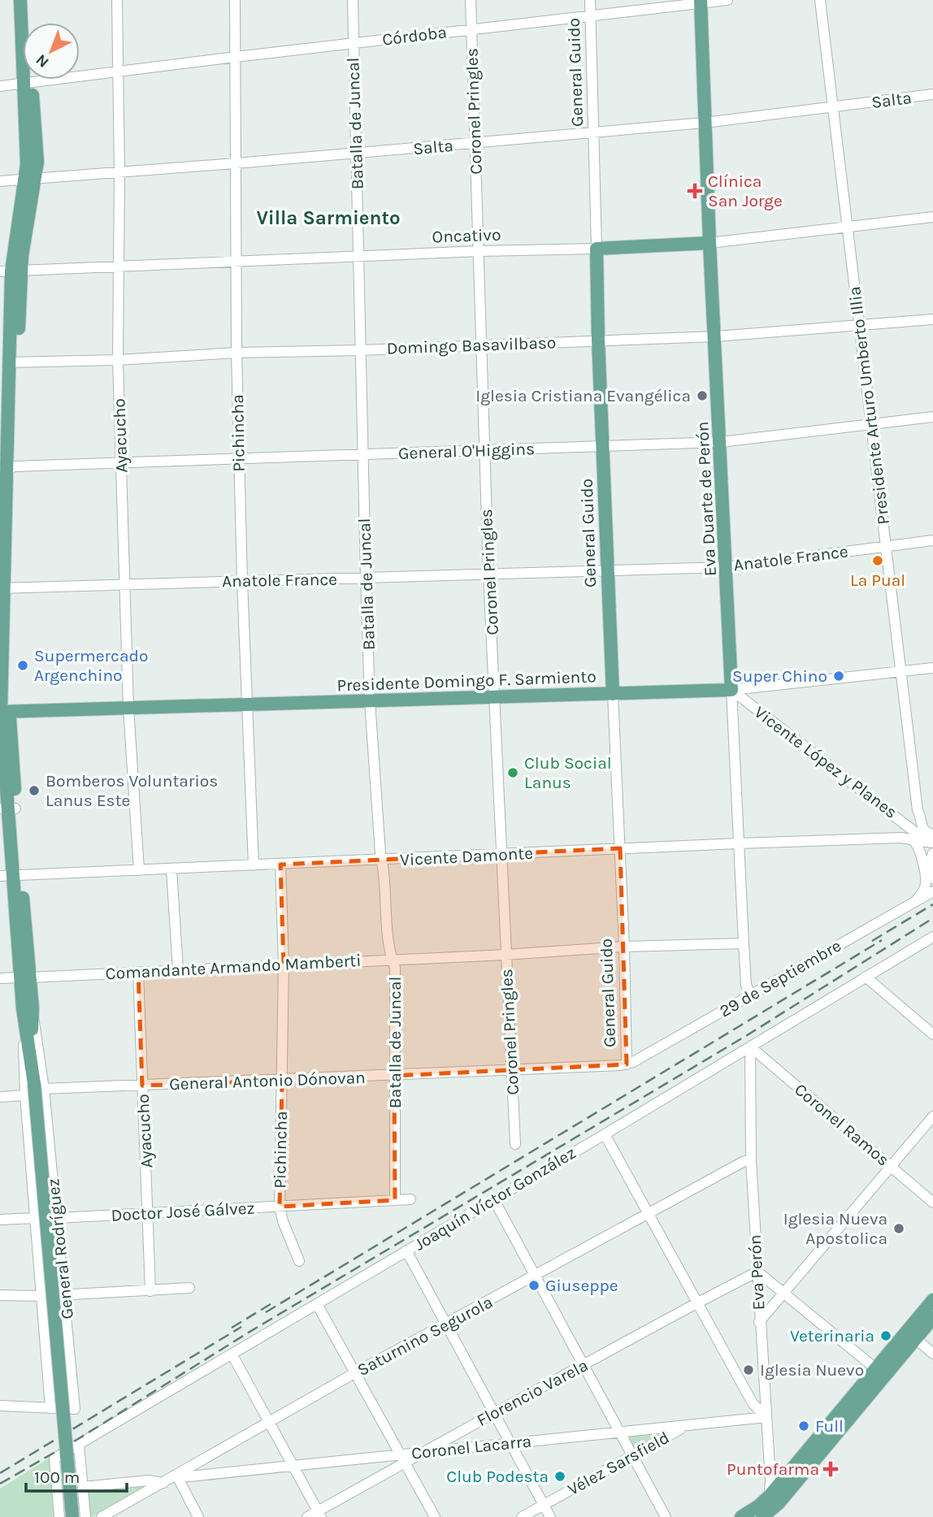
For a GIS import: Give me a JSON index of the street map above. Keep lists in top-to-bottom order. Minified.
{"streets":{"main road":["General Guido","Oncativo","Eva Duarte de Perón","Presidente Domingo F. Sarmiento"],"street":["Córdoba","Salta","Coronel Pringles","Batalla de Juncal","Domingo Basavilbaso","Presidente Arturo Umberto Illia","Pichincha","Ayacucho","General O'Higgins","Anatole France","Vicente López y Planes","Vicente Damonte","Comandante Armando Mamberti","29 de Septiembre","General Antonio Dónovan","Coronel Ramos","Joaquín Víctor González","Doctor José Gálvez","General Rodríguez","Eva Perón","Saturnino Segurola","Florencio Varela","Coronel Lacarra","Vélez Sarsfield"]},"crossings":[["Córdoba","General Guido"],["Córdoba","Coronel Pringles"],["Córdoba","Batalla de Juncal"],["Córdoba","Pichincha"],["Córdoba","Ayacucho"],["Córdoba","Eva Duarte de Perón"],["General Guido","Salta"],["General Guido","Oncativo"],["General Guido","Domingo Basavilbaso"],["General Guido","General O'Higgins"],["General Guido","Anatole France"],["General Guido","Presidente Domingo F. Sarmiento"],["General Guido","Vicente Damonte"],["General Guido","Comandante Armando Mamberti"],["General Guido","29 de Septiembre"],["General Guido","General Antonio Dónovan"],["Salta","Coronel Pringles"],["Salta","Batalla de Juncal"],["Salta","Presidente Arturo Umberto Illia"],["Salta","Pichincha"],["Salta","Ayacucho"],["Salta","Eva Duarte de Perón"],["Coronel Pringles","Oncativo"],["Coronel Pringles","Domingo Basavilbaso"],["Coronel Pringles","General O'Higgins"],["Coronel Pringles","Anatole France"],["Coronel Pringles","Presidente Domingo F. Sarmiento"],["Coronel Pringles","Vicente Damonte"],["Coronel Pringles","Comandante Armando Mamberti"],["Coronel Pringles","General Antonio Dónovan"],["Batalla de Juncal","Oncativo"],["Batalla de Juncal","Domingo Basavilbaso"],["Batalla de Juncal","General O'Higgins"],["Batalla de Juncal","Anatole France"],["Batalla de Juncal","Presidente Domingo F. Sarmiento"],["Batalla de Juncal","Vicente Damonte"],["Batalla de Juncal","Comandante Armando Mamberti"],["Batalla de Juncal","General Antonio Dónovan"],["Batalla de Juncal","Doctor José Gálvez"],["Oncativo","Presidente Arturo Umberto Illia"],["Oncativo","Pichincha"],["Oncativo","Ayacucho"],["Oncativo","Eva Duarte de Perón"],["Domingo Basavilbaso","Presidente Arturo Umberto Illia"],["Domingo Basavilbaso","Pichincha"],["Domingo Basavilbaso","Ayacucho"],["Domingo Basavilbaso","Eva Duarte de Perón"],["Presidente Arturo Umberto Illia","General O'Higgins"],["Presidente Arturo Umberto Illia","Anatole France"],["Presidente Arturo Umberto Illia","Presidente Domingo F. Sarmiento"],["Presidente Arturo Umberto Illia","Vicente López y Planes"],["Presidente Arturo Umberto Illia","Vicente Damonte"],["Presidente Arturo Umberto Illia","29 de Septiembre"],["Pichincha","General O'Higgins"],["Pichincha","Anatole France"],["Pichincha","Presidente Domingo F. Sarmiento"],["Pichincha","Vicente Damonte"],["Pichincha","Comandante Armando Mamberti"],["Pichincha","General Antonio Dónovan"],["Pichincha","Doctor José Gálvez"],["Ayacucho","General O'Higgins"],["Ayacucho","Anatole France"],["Ayacucho","Presidente Domingo F. Sarmiento"],["Ayacucho","Vicente Damonte"],["Ayacucho","Comandante Armando Mamberti"],["Ayacucho","General Antonio Dónovan"],["Ayacucho","Doctor José Gálvez"],["General O'Higgins","Eva Duarte de Perón"],["Eva Duarte de Perón","Anatole France"],["Eva Duarte de Perón","Presidente Domingo F. Sarmiento"],["Eva Duarte de Perón","Vicente López y Planes"],["Eva Duarte de Perón","Vicente Damonte"],["Eva Duarte de Perón","Comandante Armando Mamberti"],["Eva Duarte de Perón","29 de Septiembre"],["Presidente Domingo F. Sarmiento","Vicente López y Planes"],["Vicente López y Planes","Vicente Damonte"],["29 de Septiembre","General Antonio Dónovan"],["General Antonio Dónovan","General Rodríguez"],["Coronel Ramos","Joaquín Víctor González"],["Coronel Ramos","Eva Perón"],["Joaquín Víctor González","Eva Perón"],["Doctor José Gálvez","General Rodríguez"],["Eva Perón","Saturnino Segurola"],["Eva Perón","Florencio Varela"],["Eva Perón","Coronel Lacarra"],["Saturnino Segurola","Coronel Lacarra"],["Florencio Varela","Coronel Lacarra"],["Coronel Lacarra","Vélez Sarsfield"]],"districts":["Villa Sarmiento"],"places":{"health":["Clínica San Jorge","Puntofarma"],"other":["Iglesia Cristiana Evangélica","La Pual","Supermercado Argenchino","Super Chino","Club Social Lanus","Bomberos Voluntarios Lanus Este","Iglesia Nueva Apostolica","Giuseppe","Veterinaria","Iglesia Nuevo","Full","Club Podesta"]},"scale_bar":"100 m","north":"bottom left"}
